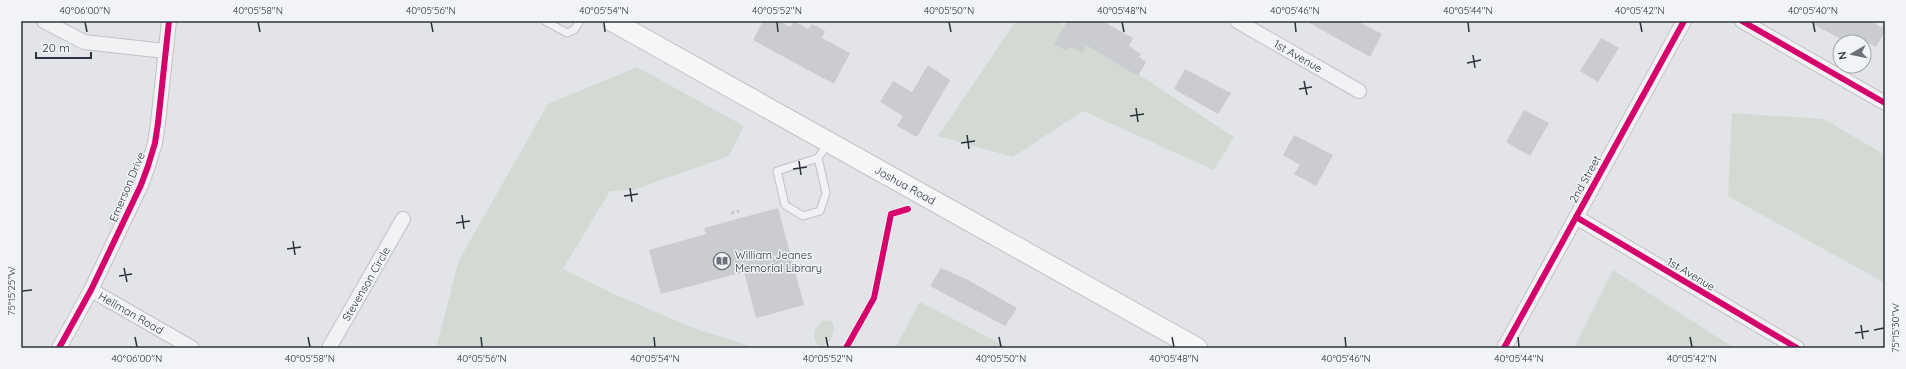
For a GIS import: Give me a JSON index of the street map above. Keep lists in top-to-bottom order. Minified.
{"streets":{"main road":["Joshua Road"],"street":["1st Avenue","2nd Street","Emerson Drive","Stevenson Circle","Hellman Road"]},"crossings":[["1st Avenue","2nd Street"],["Emerson Drive","Hellman Road"]],"places":{"library":["William Jeanes Memorial Library"]},"scale_bar":"20 m","north":"left","coordinates":["40°06'00\"N","40°05'58\"N","40°05'56\"N","40°05'54\"N","40°05'52\"N","40°05'50\"N","40°05'48\"N","40°05'46\"N","40°05'44\"N","40°05'42\"N","40°05'40\"N","75°15'25\"W","75°15'30\"W"]}
